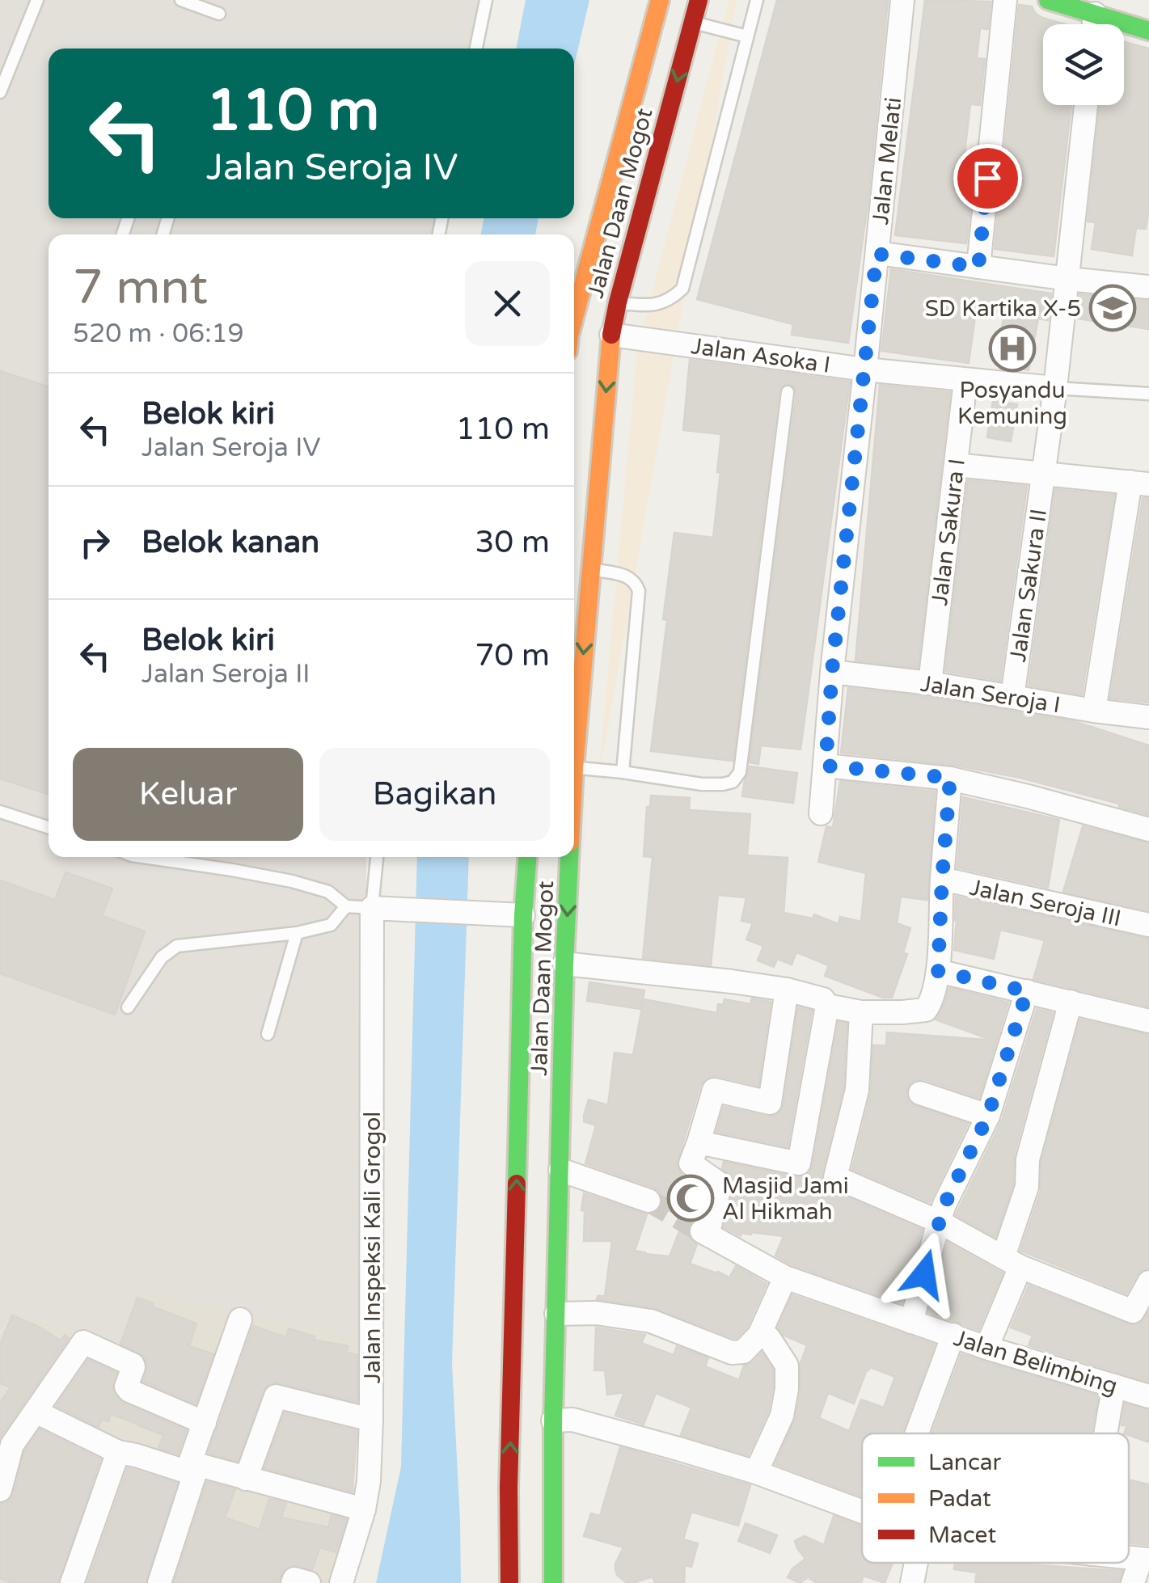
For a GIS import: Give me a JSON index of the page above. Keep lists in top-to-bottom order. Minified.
{"streets":{"main road":["Jalan Daan Mogot"],"street":["Jalan Melati","Jalan Asoka I","Jalan Sakura I","Jalan Sakura II","Jalan Seroja I","Jalan Seroja III","Jalan Inspeksi Kali Grogol","Jalan Belimbing"]},"crossings":[["Jalan Melati","Jalan Asoka I"],["Jalan Melati","Jalan Seroja I"],["Jalan Daan Mogot","Jalan Asoka I"],["Jalan Asoka I","Jalan Sakura I"],["Jalan Sakura I","Jalan Seroja I"],["Jalan Sakura II","Jalan Seroja I"]],"places":{"school or university":["SD Kartika X-5"],"hospital":["Posyandu Kemuning"],"mosque":["Masjid Jami Al Hikmah"]},"legend":["Lancar","Padat","Macet"],"page":{"turn":["110 m","Jalan Seroja IV"],"heading":["7 mnt","520 m · 06:19"],"list":[{"name":"Belok kiri","note":"Jalan Seroja IV","value":"110 m"},{"name":"Belok kanan","value":"30 m"},{"name":"Belok kiri","note":"Jalan Seroja II","value":"70 m"}],"buttons":["Keluar","Bagikan"]}}
